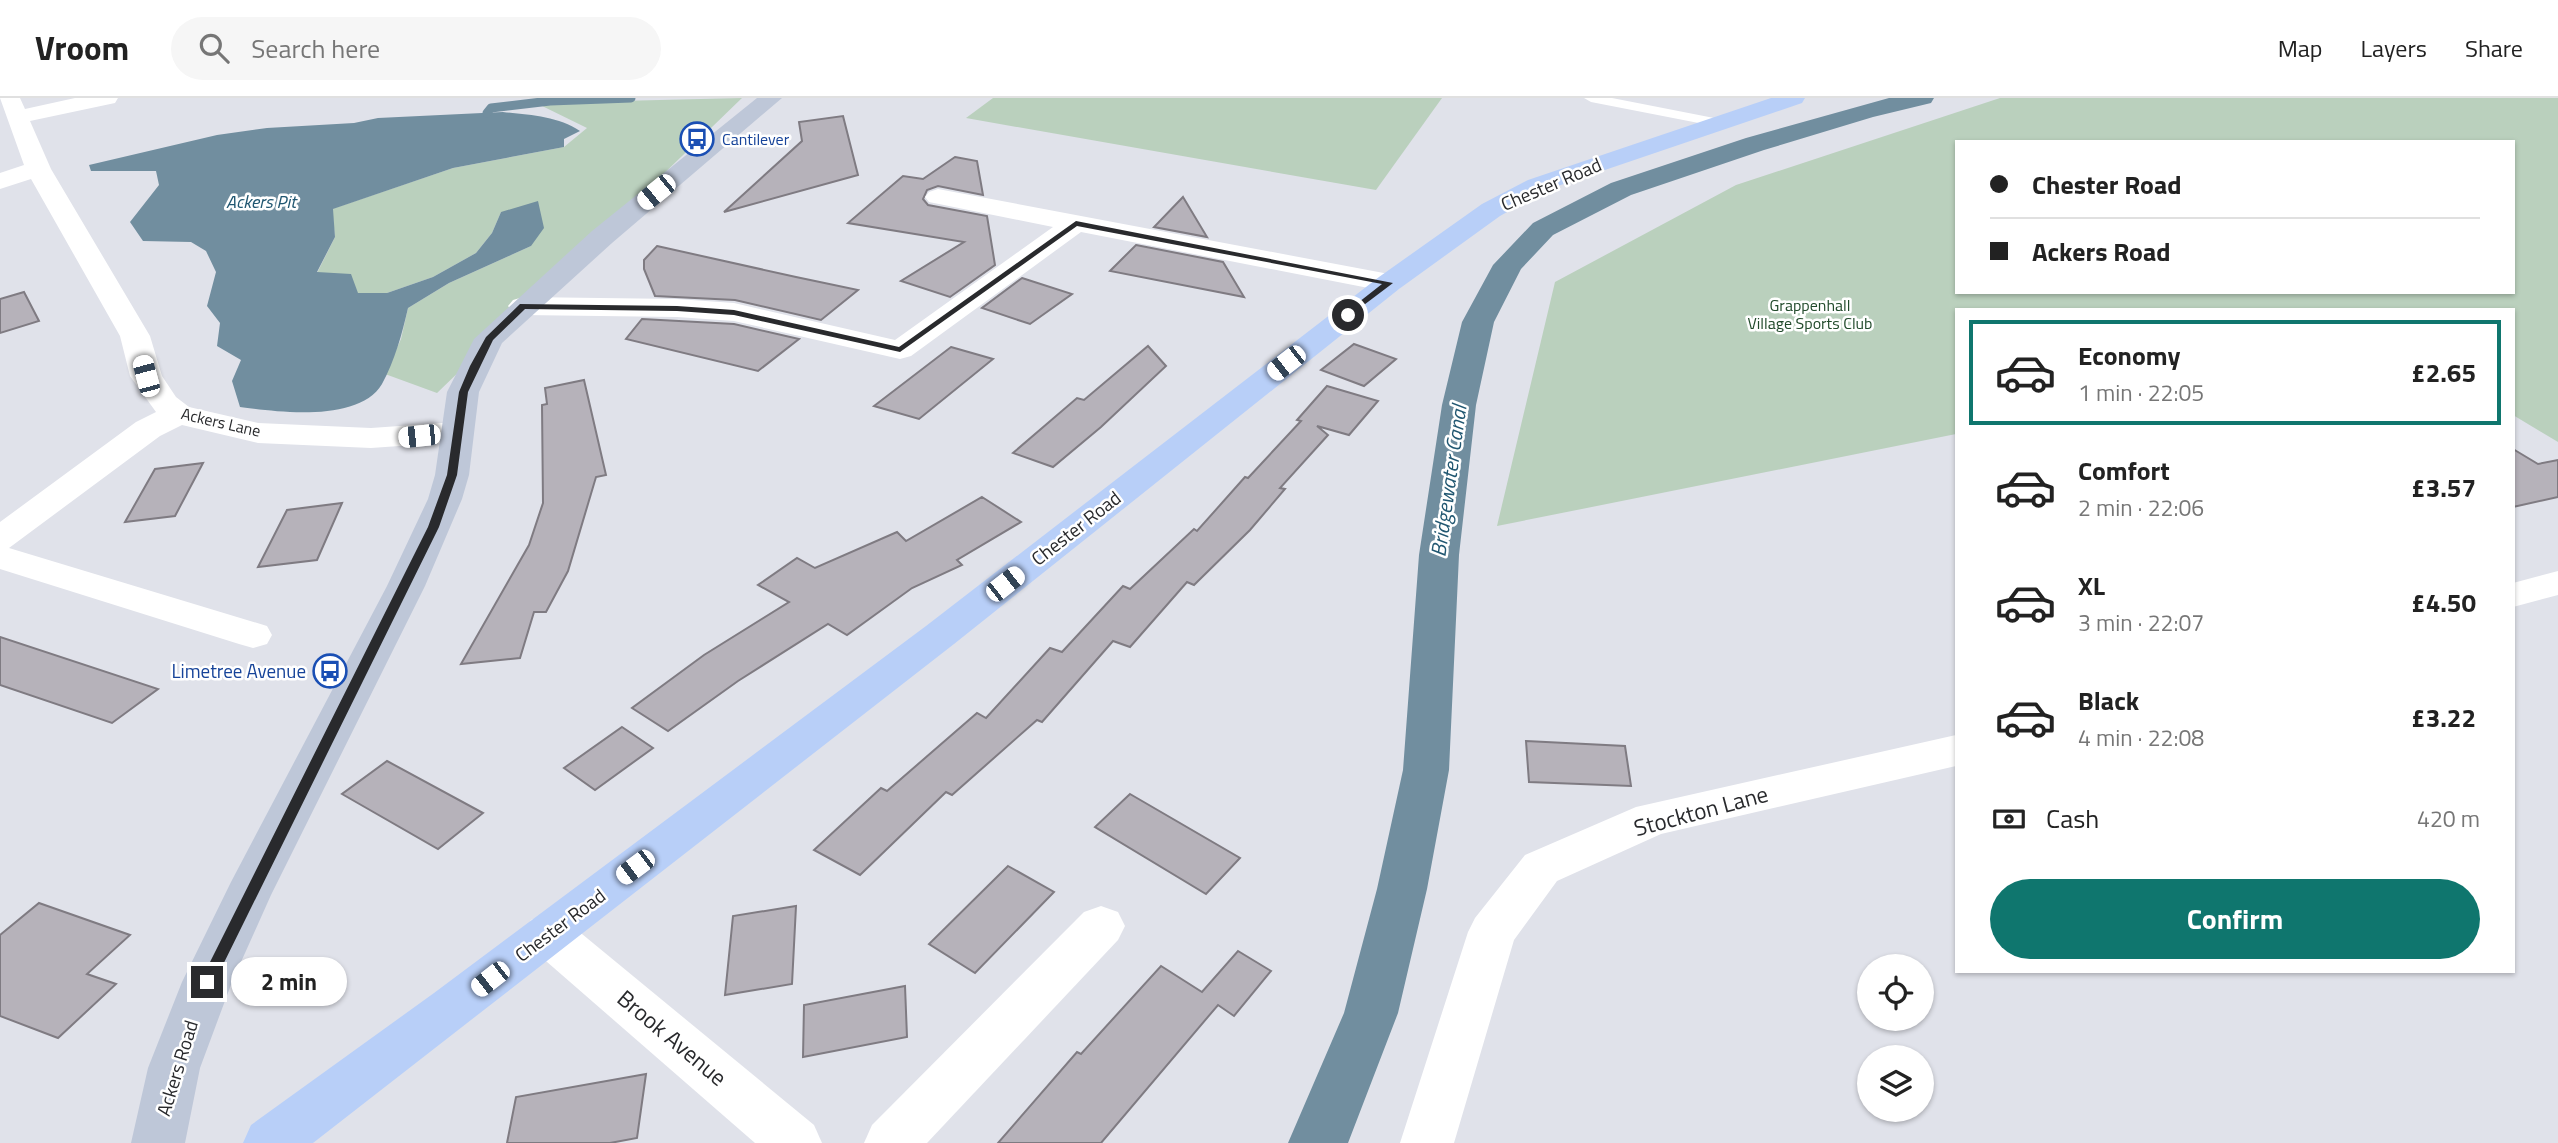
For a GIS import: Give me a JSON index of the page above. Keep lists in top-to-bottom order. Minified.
{"streets":{"main road":["Chester Road"],"street":["Ackers Lane","Stockton Lane","Brook Avenue","Ackers Road"]},"crossings":[["Chester Road","Brook Avenue"],["Ackers Lane","Ackers Road"]],"water":["Ackers Pit","Bridgewater Canal"],"parks":["Grappenhall Village Sports Club"],"places":{"bus stop":["Cantilever","Limetree Avenue"]},"page":{"header":"Vroom","search":"Search here","nav":["Map","Layers","Share"],"banner":["Chester Road","Ackers Road"],"list":[{"name":"Economy","note":"1 min · 22:05","value":"£2.65"},{"name":"Comfort","note":"2 min · 22:06","value":"£3.57"},{"name":"XL","note":"3 min · 22:07","value":"£4.50"},{"name":"Black","note":"4 min · 22:08","value":"£3.22"}],"pay":["Cash","420 m"],"buttons":"Confirm","bubble":"2 min"}}
